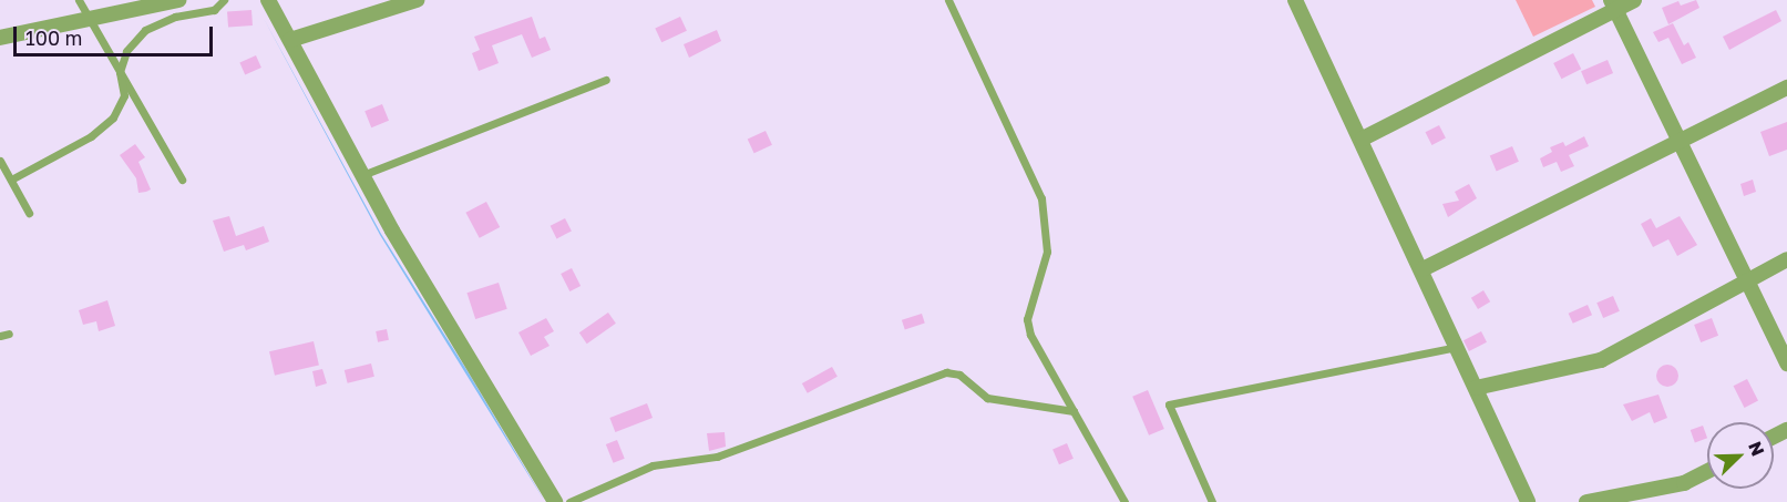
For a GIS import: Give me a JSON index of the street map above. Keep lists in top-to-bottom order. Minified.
{"scale_bar":"100 m","north":"top right"}
